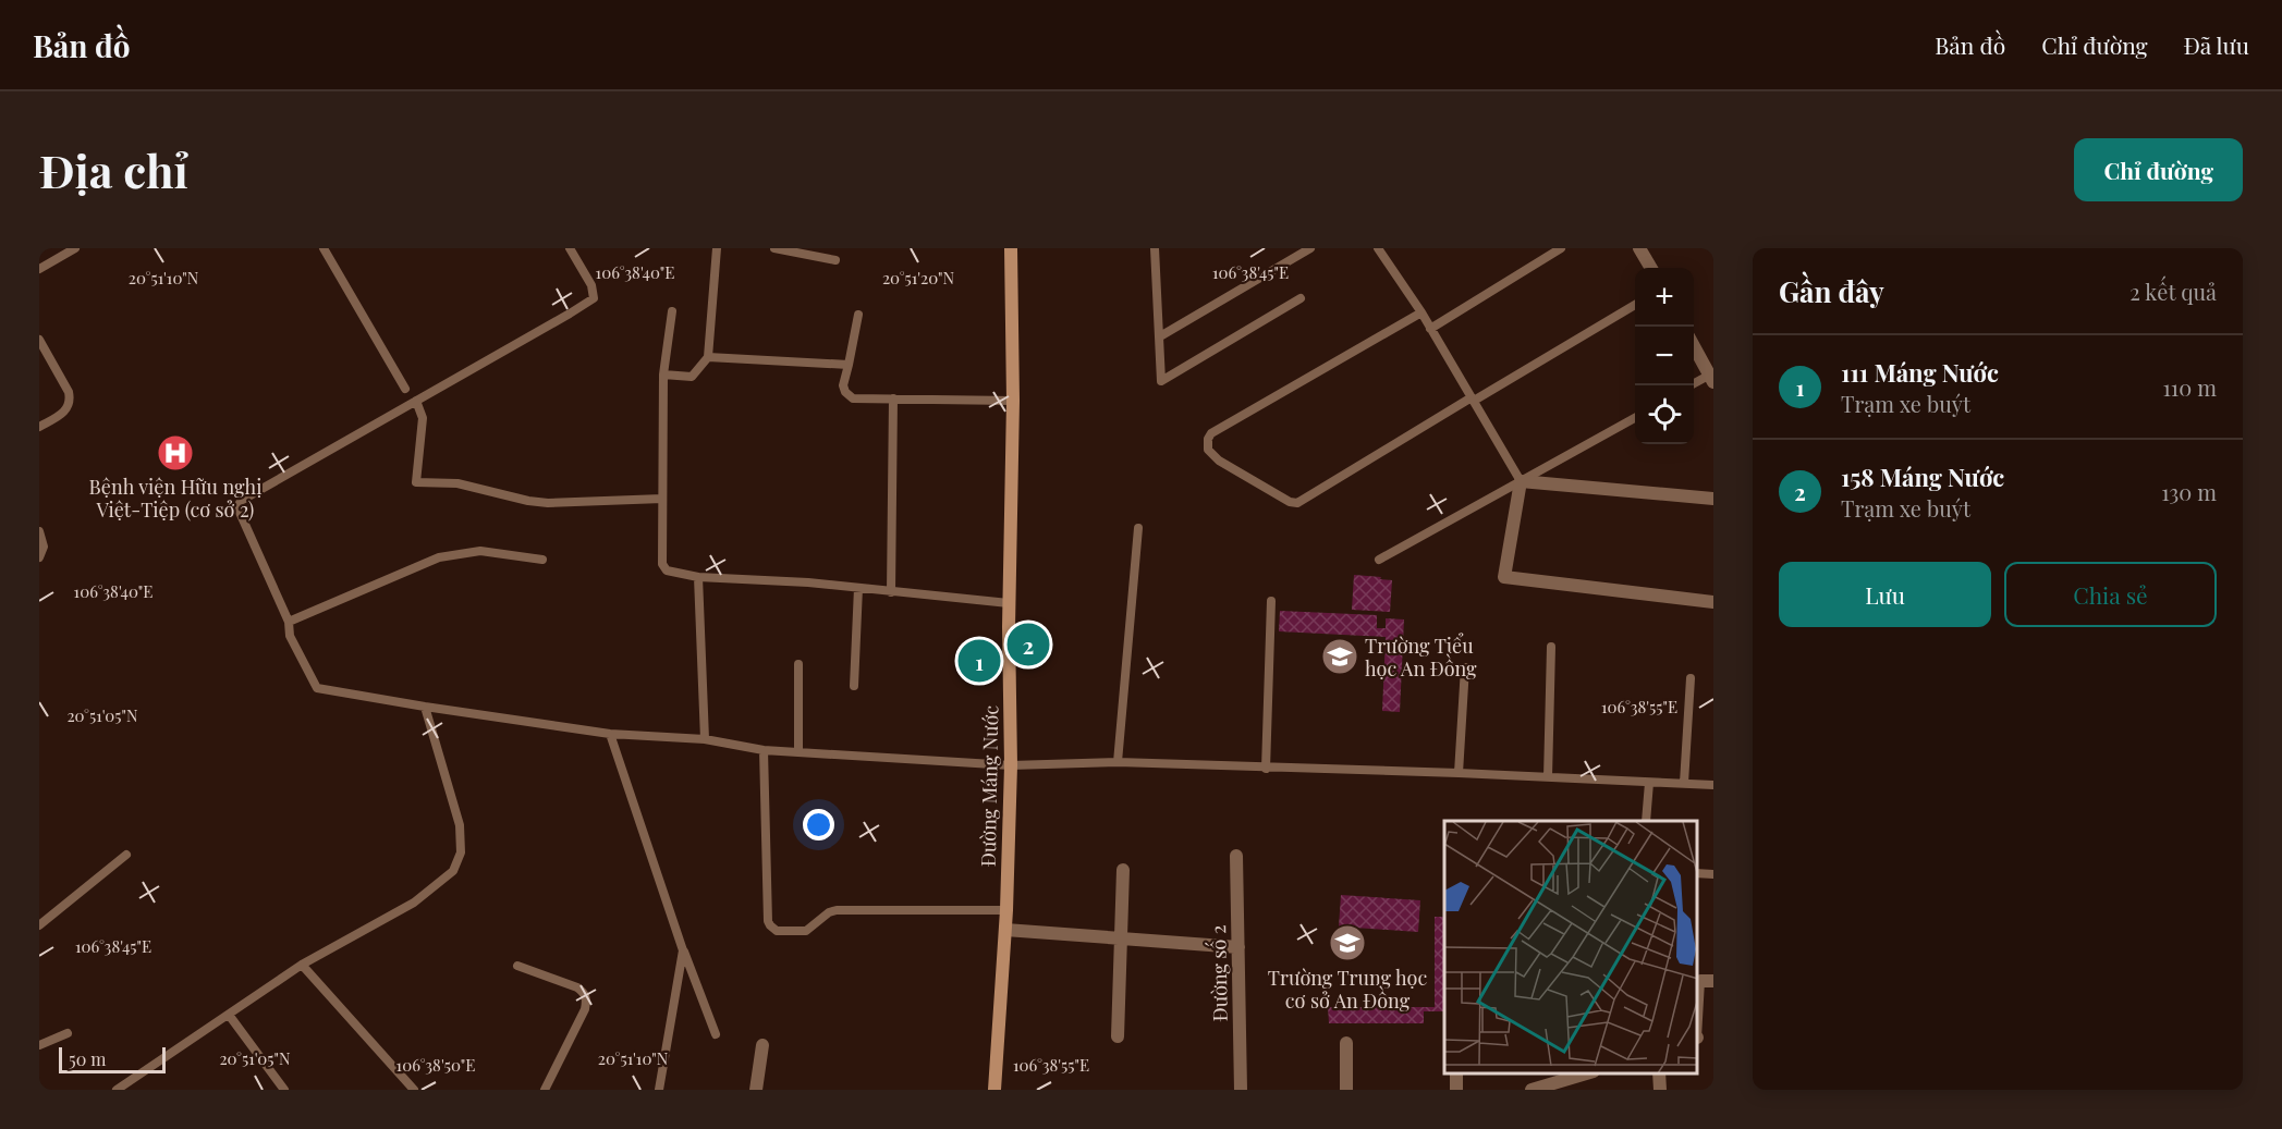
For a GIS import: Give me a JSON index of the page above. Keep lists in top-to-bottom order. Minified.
{"streets":{"main road":["Đường Máng Nước"],"street":["Đường số 2"]},"places":{"hospital":["Bệnh viện Hữu nghị Việt-Tiệp (cơ sở 2)"],"school or university":["Trường Tiểu học An Đồng","Trường Trung học cơ sở An Đồng"]},"scale_bar":"50 m","page":{"header":"Bản đồ","nav":["Bản đồ","Chỉ đường","Đã lưu"],"buttons":["Chỉ đường",["Lưu","Chia sẻ"]],"title":"Địa chỉ","heading":["Gần đây","2 kết quả"],"map_buttons":["+","−"],"list":[{"mark":"1","name":"111 Máng Nước","note":"Trạm xe buýt","value":"110 m"},{"mark":"2","name":"158 Máng Nước","note":"Trạm xe buýt","value":"130 m"}],"pins":["2","1"],"scale":"50 m"},"coordinates":["106°38'40\"E","106°38'45\"E","20°51'10\"N","20°51'20\"N","106°38'55\"E","20°51'05\"N","106°38'50\"E"]}
